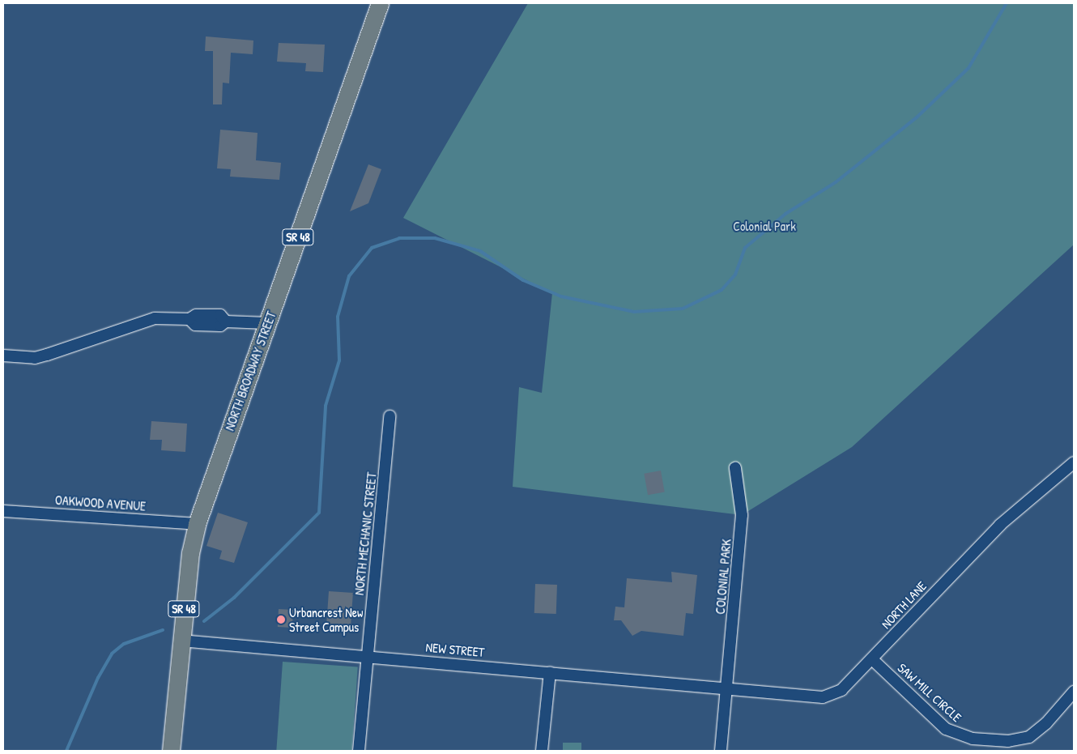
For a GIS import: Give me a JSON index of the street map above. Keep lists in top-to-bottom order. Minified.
{"streets":{"main road":["SR 48","NORTH BROADWAY STREET"],"street":["OAKWOOD AVENUE","NORTH MECHANIC STREET","COLONIAL PARK","NORTH LANE","NEW STREET","SAW MILL CIRCLE"]},"crossings":[["NORTH BROADWAY STREET","OAKWOOD AVENUE"],["NORTH BROADWAY STREET","NEW STREET"],["NORTH MECHANIC STREET","NEW STREET"],["COLONIAL PARK","NORTH LANE"],["COLONIAL PARK","NEW STREET"],["NORTH LANE","NEW STREET"],["NORTH LANE","SAW MILL CIRCLE"]],"parks":["Colonial Park"],"places":["Urbancrest New Street Campus"]}
